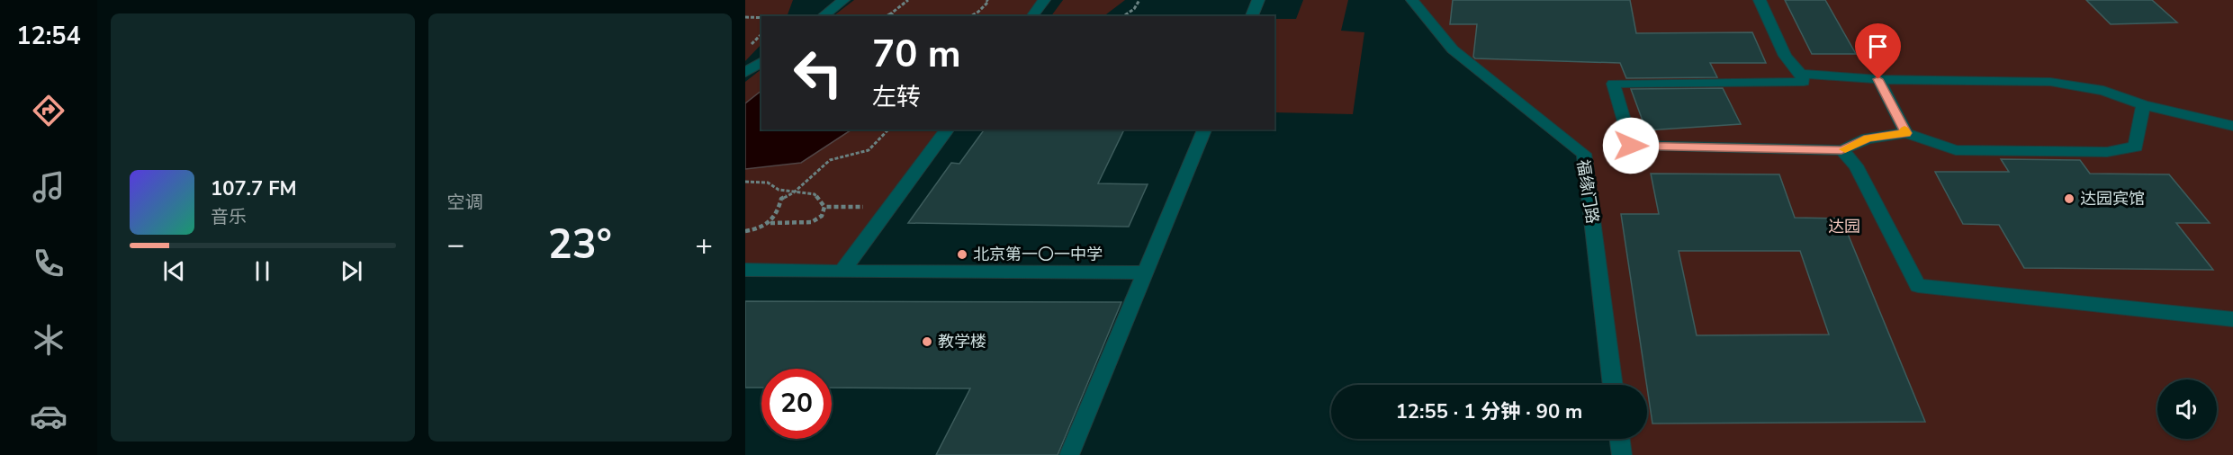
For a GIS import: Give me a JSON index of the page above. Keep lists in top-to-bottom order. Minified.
{"streets":{"street":["福缘门路"]},"parks":["达园"],"places":["达园宾馆","北京第一〇一中学","教学楼"],"page":{"tabs":"12:54","tile":"空调","turn":["70 m","左转"],"song":["107.7 FM","音乐"],"heat":["−","23°","+"],"limit":"20","trip":"12:55 · 1 分钟 · 90 m"}}
